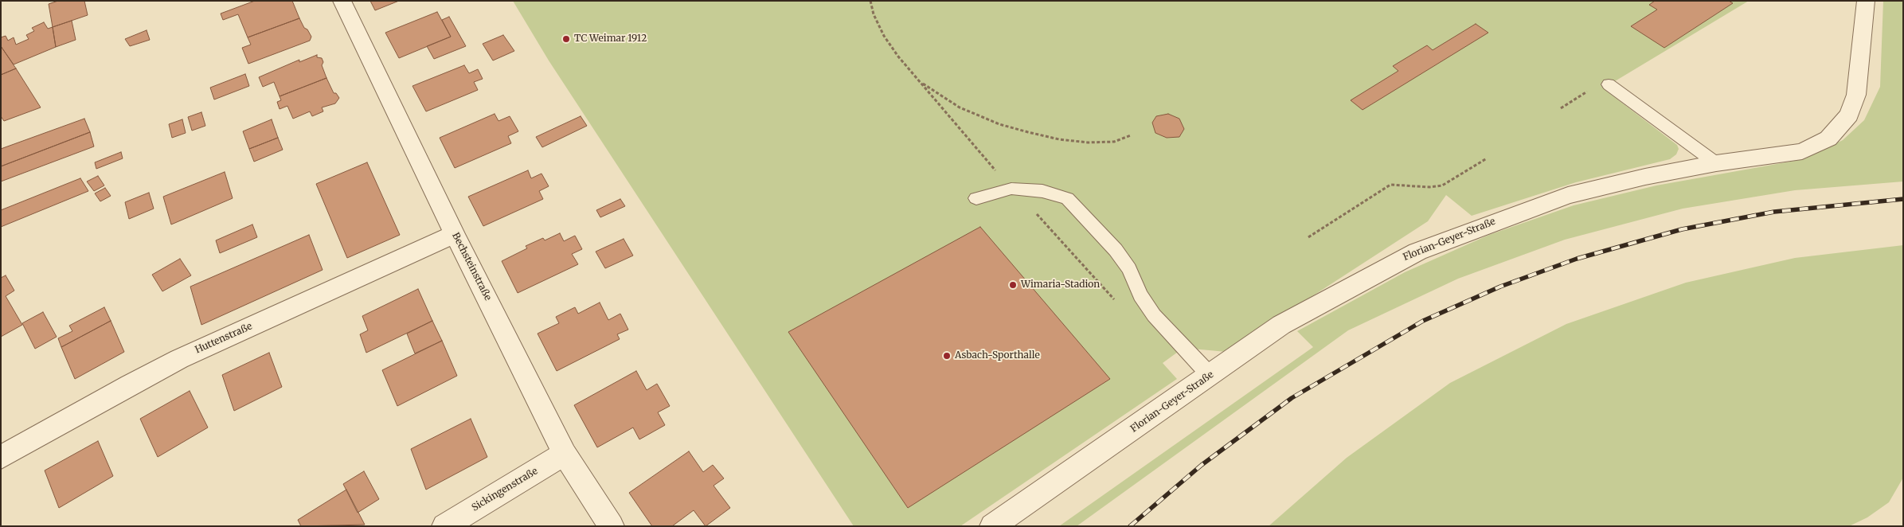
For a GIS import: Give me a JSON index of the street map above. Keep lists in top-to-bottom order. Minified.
{"streets":{"street":["Florian-Geyer-Straße","Bechsteinstraße","Huttenstraße","Sickingenstraße"]},"crossings":[["Bechsteinstraße","Huttenstraße"],["Bechsteinstraße","Sickingenstraße"]],"places":["TC Weimar 1912","Wimaria-Stadion","Asbach-Sporthalle"]}
